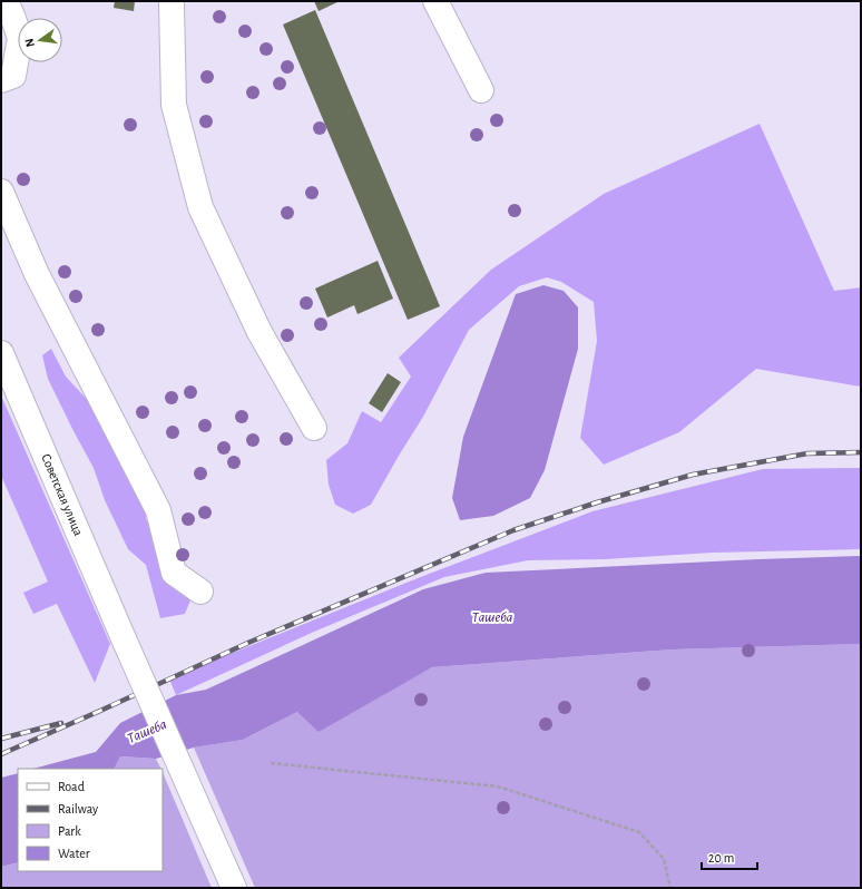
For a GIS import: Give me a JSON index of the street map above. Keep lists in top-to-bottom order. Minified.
{"streets":{"main road":["Советская улица"]},"water":["Ташеба"],"legend":["Road","Railway","Park","Water"],"scale_bar":"20 m","north":"left"}
